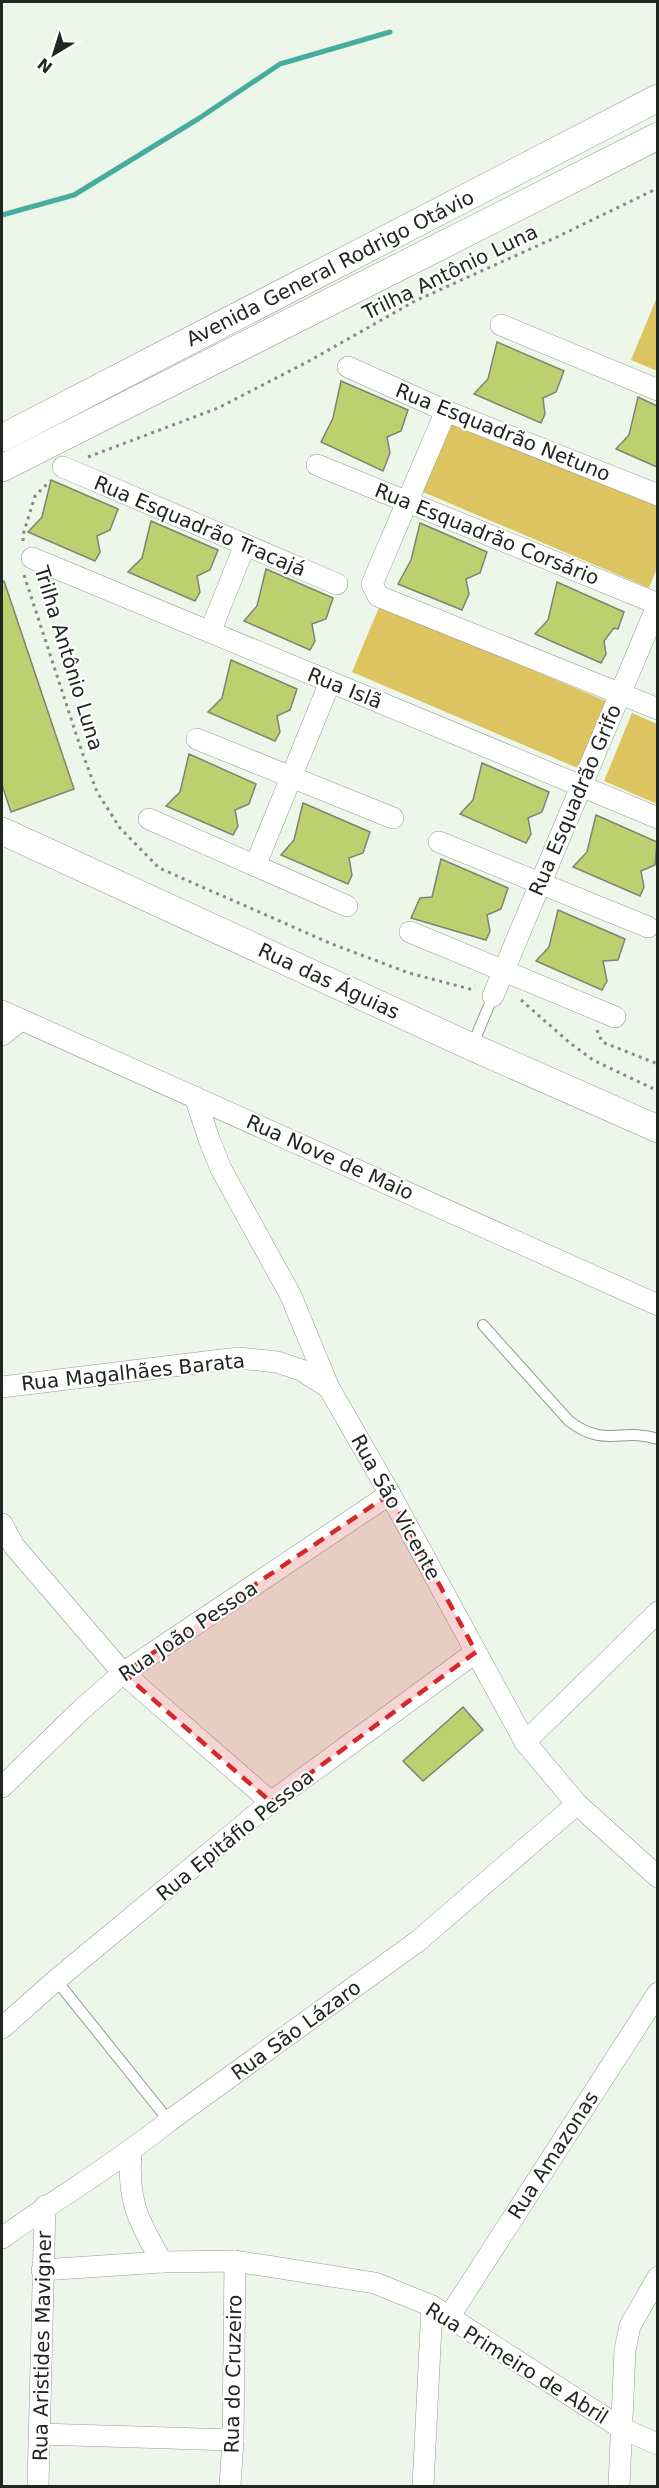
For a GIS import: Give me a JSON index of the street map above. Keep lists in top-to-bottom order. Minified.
{"streets":{"street":["Avenida General Rodrigo Otávio","Rua Esquadrão Netuno","Rua Esquadrão Tracajá","Rua Esquadrão Corsário","Rua Islã","Rua Esquadrão Grifo","Rua das Águias","Rua Nove de Maio","Rua Magalhães Barata","Rua São Vicente","Rua João Pessoa","Rua Epitáfio Pessoa","Rua São Lázaro","Rua Amazonas","Rua Aristides Mavigner","Rua Primeiro de Abril","Rua do Cruzeiro"],"path":["Trilha Antônio Luna"]},"crossings":[["Trilha Antônio Luna","Rua Esquadrão Tracajá"],["Trilha Antônio Luna","Rua Islã"],["Trilha Antônio Luna","Rua Esquadrão Grifo"],["Rua Esquadrão Corsário","Rua Esquadrão Grifo"],["Rua Islã","Rua Esquadrão Grifo"],["Rua Nove de Maio","Rua São Vicente"],["Rua Magalhães Barata","Rua São Vicente"],["Rua São Vicente","Rua João Pessoa"],["Rua São Vicente","Rua Epitáfio Pessoa"],["Rua São Vicente","Rua São Lázaro"],["Rua São Lázaro","Rua Aristides Mavigner"],["Rua Amazonas","Rua Primeiro de Abril"],["Rua Aristides Mavigner","Rua Primeiro de Abril"],["Rua Primeiro de Abril","Rua do Cruzeiro"]],"north":"bottom left"}
